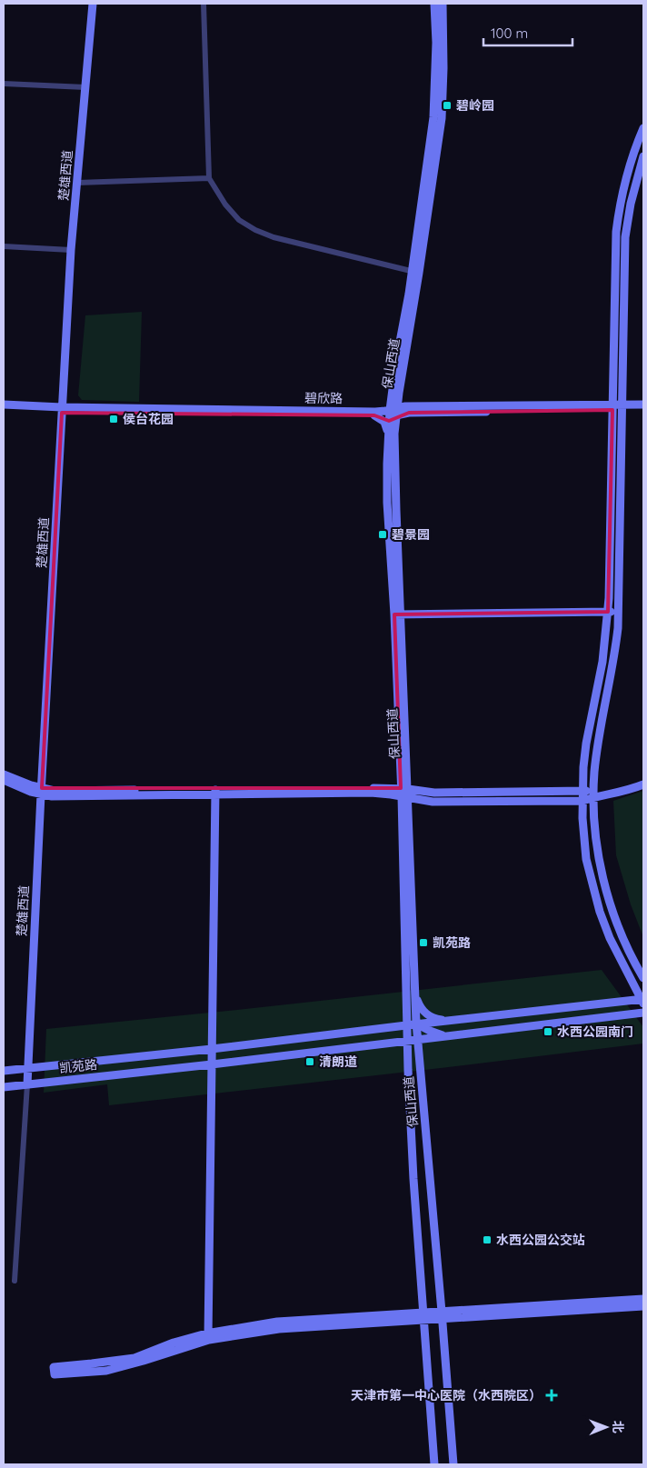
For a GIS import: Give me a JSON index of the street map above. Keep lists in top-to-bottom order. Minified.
{"streets":{"main road":["楚雄西道","保山西道","碧欣路","凯苑路"]},"crossings":[["楚雄西道","碧欣路"],["楚雄西道","凯苑路"],["保山西道","碧欣路"],["保山西道","凯苑路"]],"places":{"transit":["碧岭园","侯台花园","碧景园","凯苑路","水西公园南门","清朗道","水西公园公交站"],"health":["天津市第一中心医院（水西院区）"]},"scale_bar":"100 m","north":"right"}
